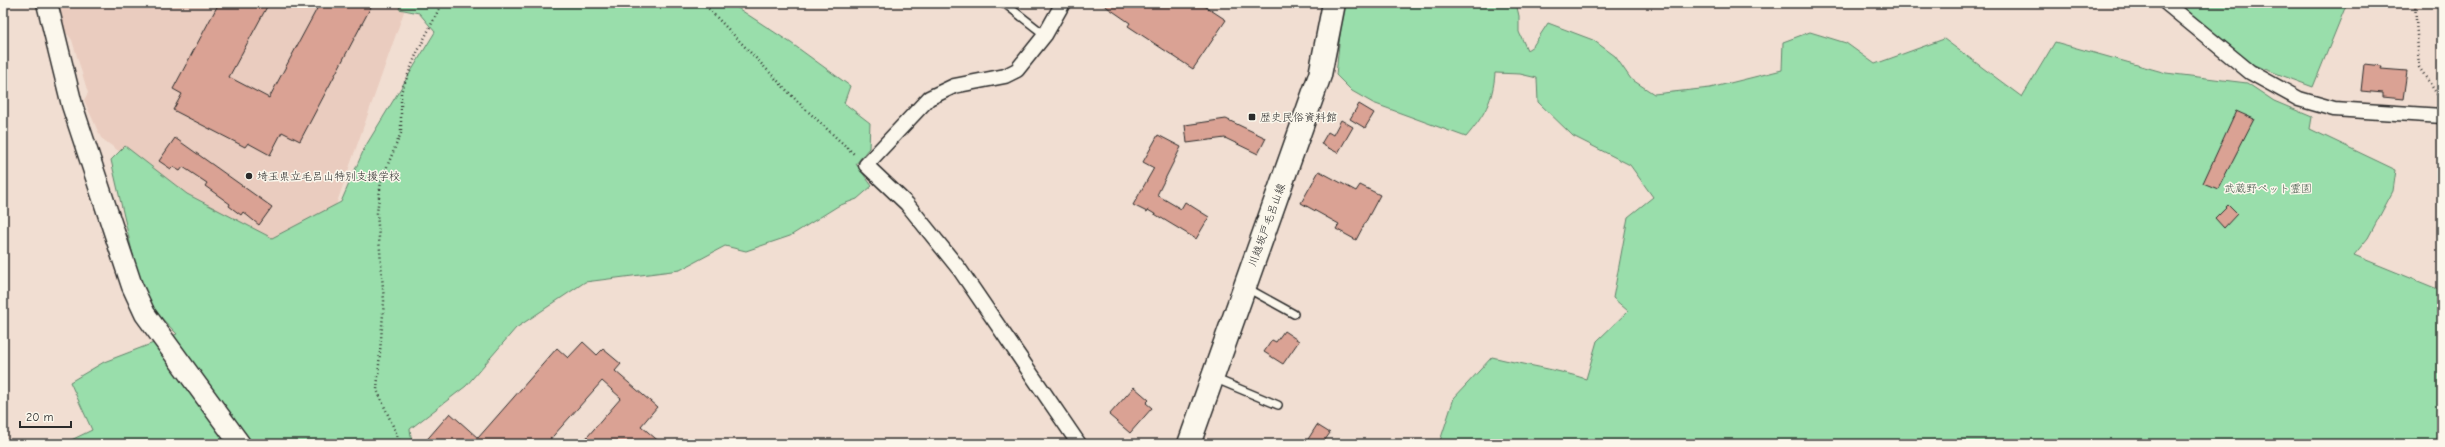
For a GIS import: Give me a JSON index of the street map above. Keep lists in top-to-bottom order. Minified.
{"streets":{"main road":["川越坂戸毛呂山線"]},"parks":["武蔵野ペット霊園"],"places":{"transit":["歴史民俗資料館"],"other":["埼玉県立毛呂山特別支援学校"]},"scale_bar":"20 m"}
